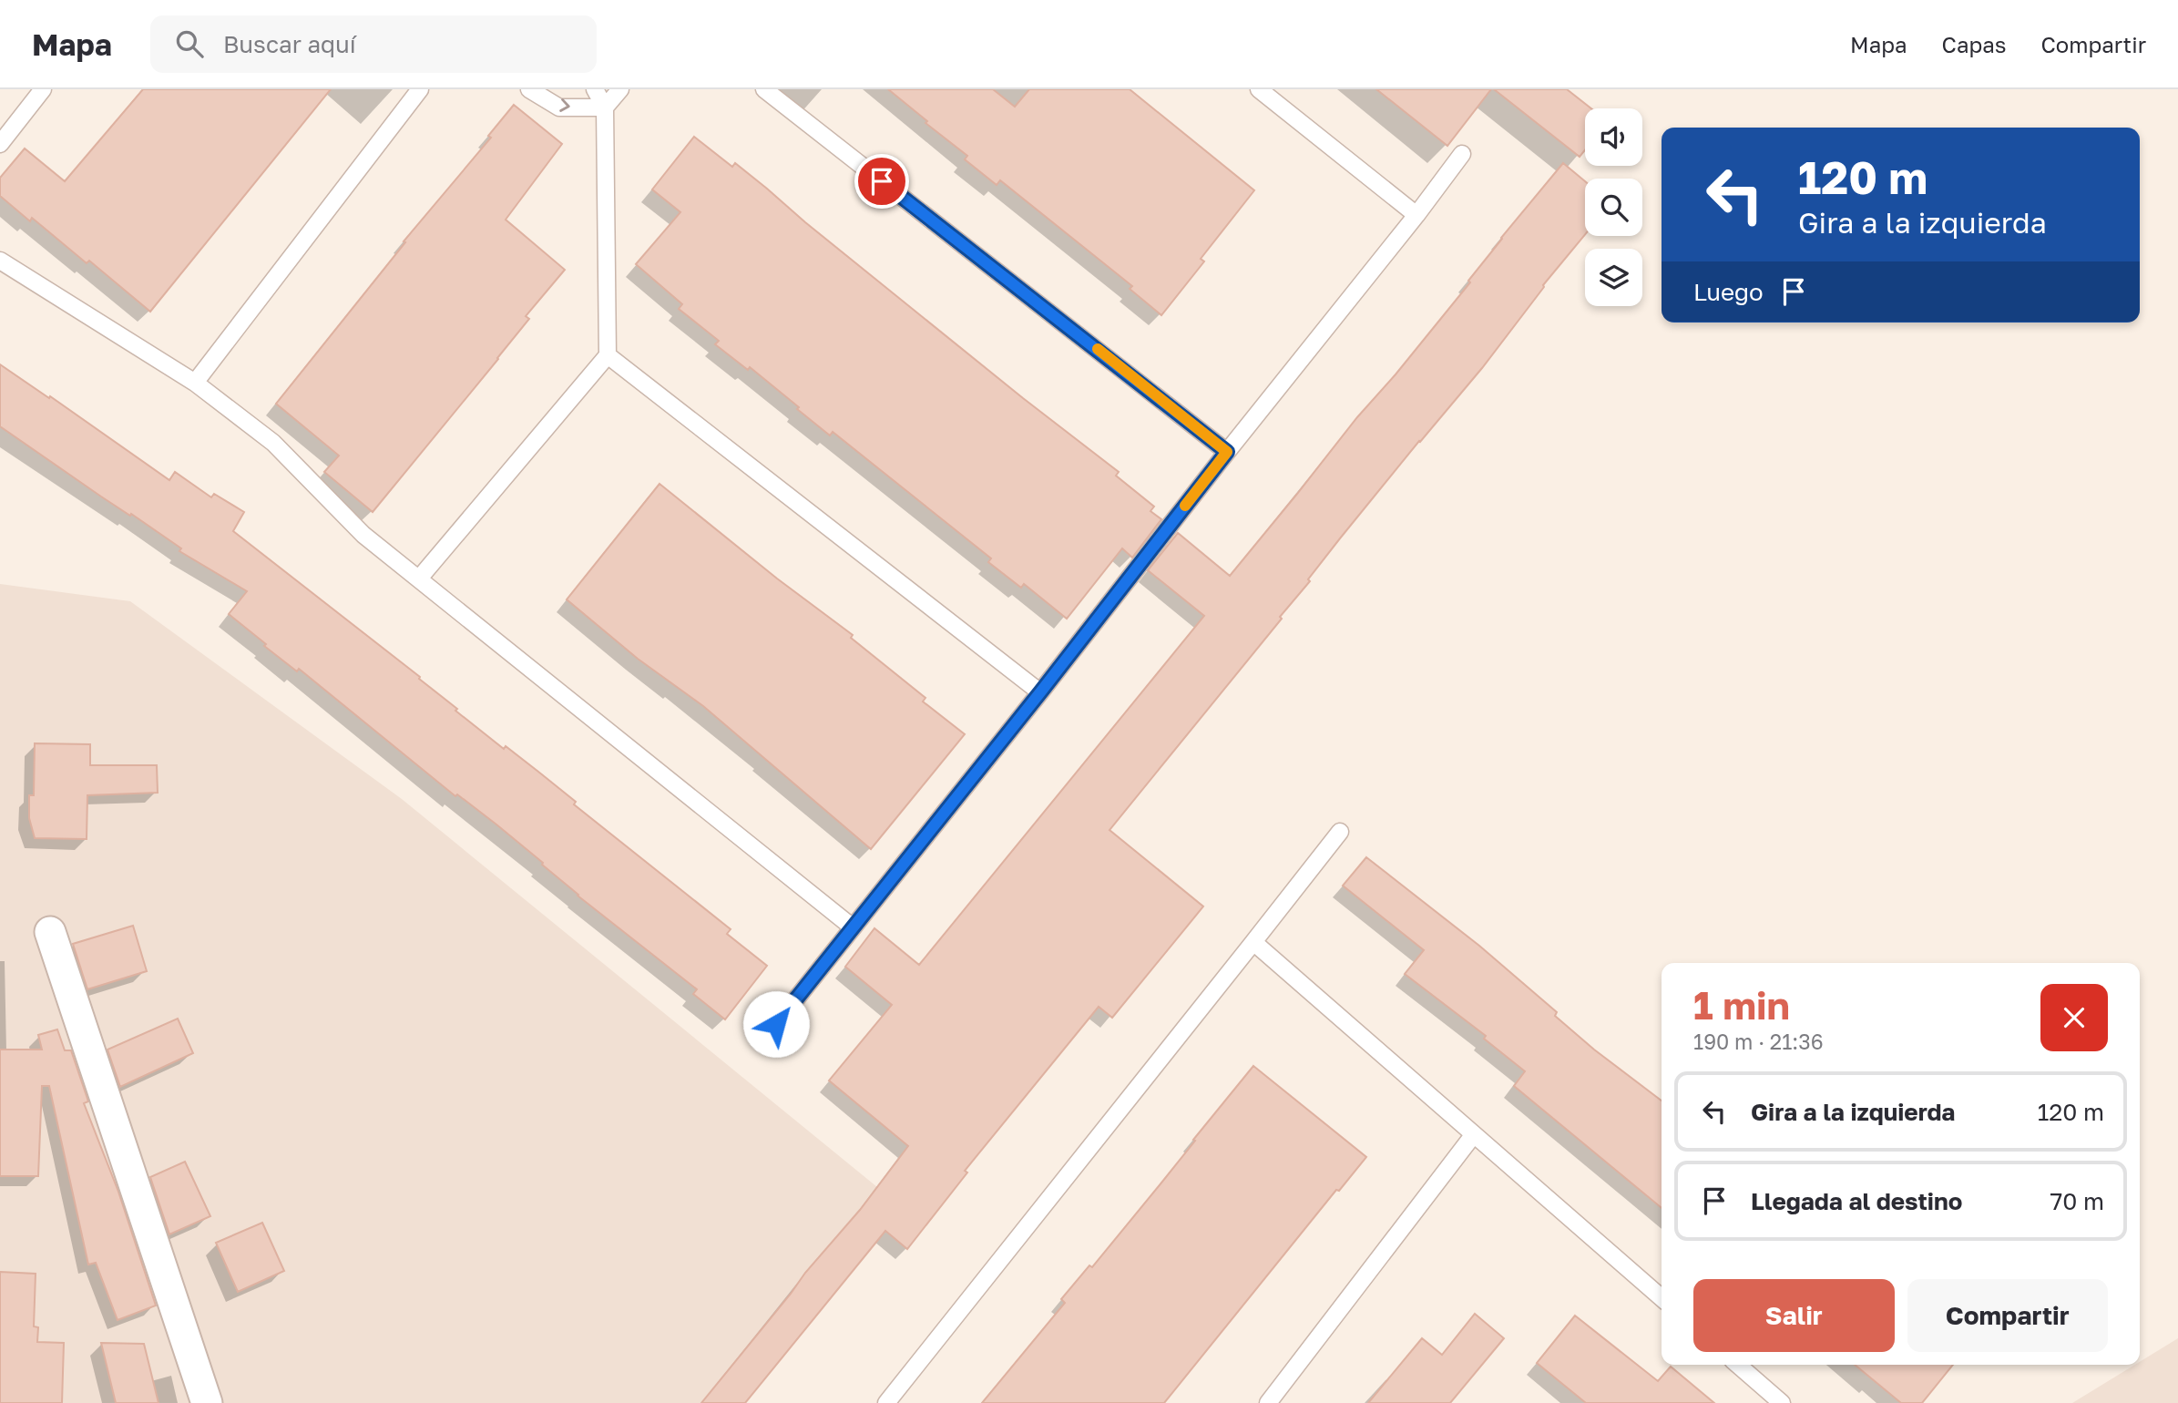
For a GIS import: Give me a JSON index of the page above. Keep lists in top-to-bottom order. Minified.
{"page":{"header":"Mapa","search":"Buscar aquí","nav":["Mapa","Capas","Compartir"],"turn":["120 m","Gira a la izquierda"],"then":"Luego","heading":["1 min","190 m · 21:36"],"list":[{"name":"Gira a la izquierda","value":"120 m"},{"name":"Llegada al destino","value":"70 m"}],"buttons":["Salir","Compartir"]}}
